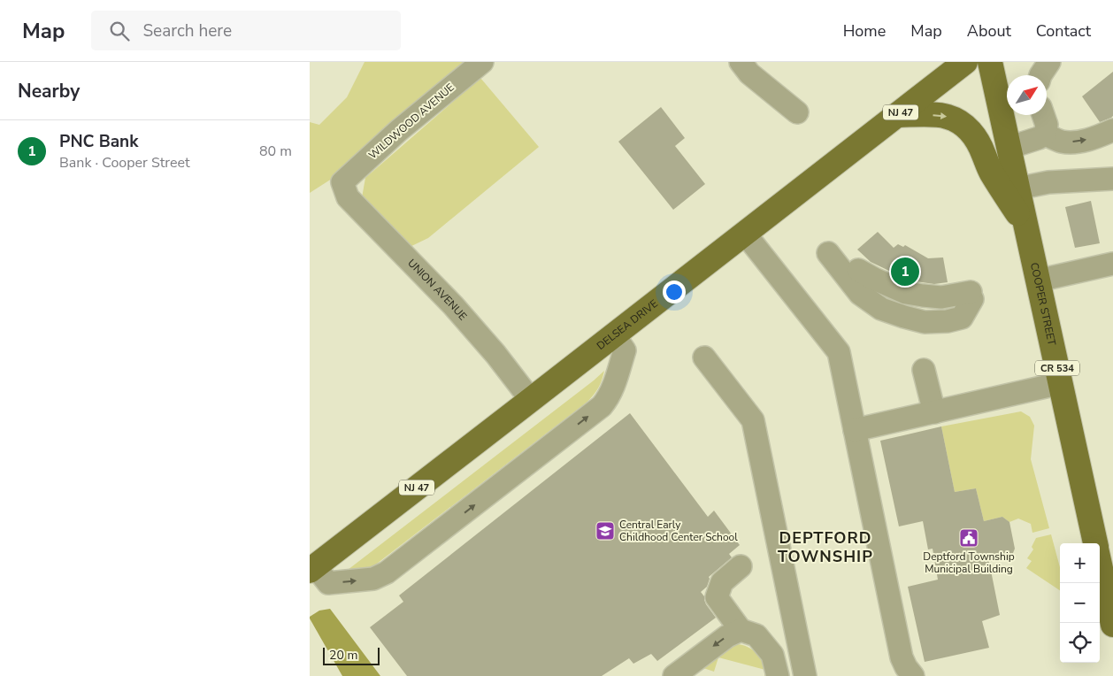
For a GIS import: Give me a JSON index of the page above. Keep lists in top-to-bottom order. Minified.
{"streets":{"main road":["NJ 47","COOPER STREET","DELSEA DRIVE","CR 534"],"street":["WILDWOOD AVENUE","UNION AVENUE"]},"crossings":[["WILDWOOD AVENUE","UNION AVENUE"],["UNION AVENUE","DELSEA DRIVE"]],"districts":["DEPTFORD TOWNSHIP"],"places":{"school or university":["Central Early Childhood Center School"],"public building":["Deptford Township Municipal Building"]},"scale_bar":"20 m","north":"top right","page":{"header":"Map","search":"Search here","nav":["Home","Map","About","Contact"],"heading":"Nearby","list":[{"mark":"1","name":"PNC Bank","note":"Bank · Cooper Street","value":"80 m"}],"pins":"1","map_buttons":["+","−"],"scale":"20 m"}}
